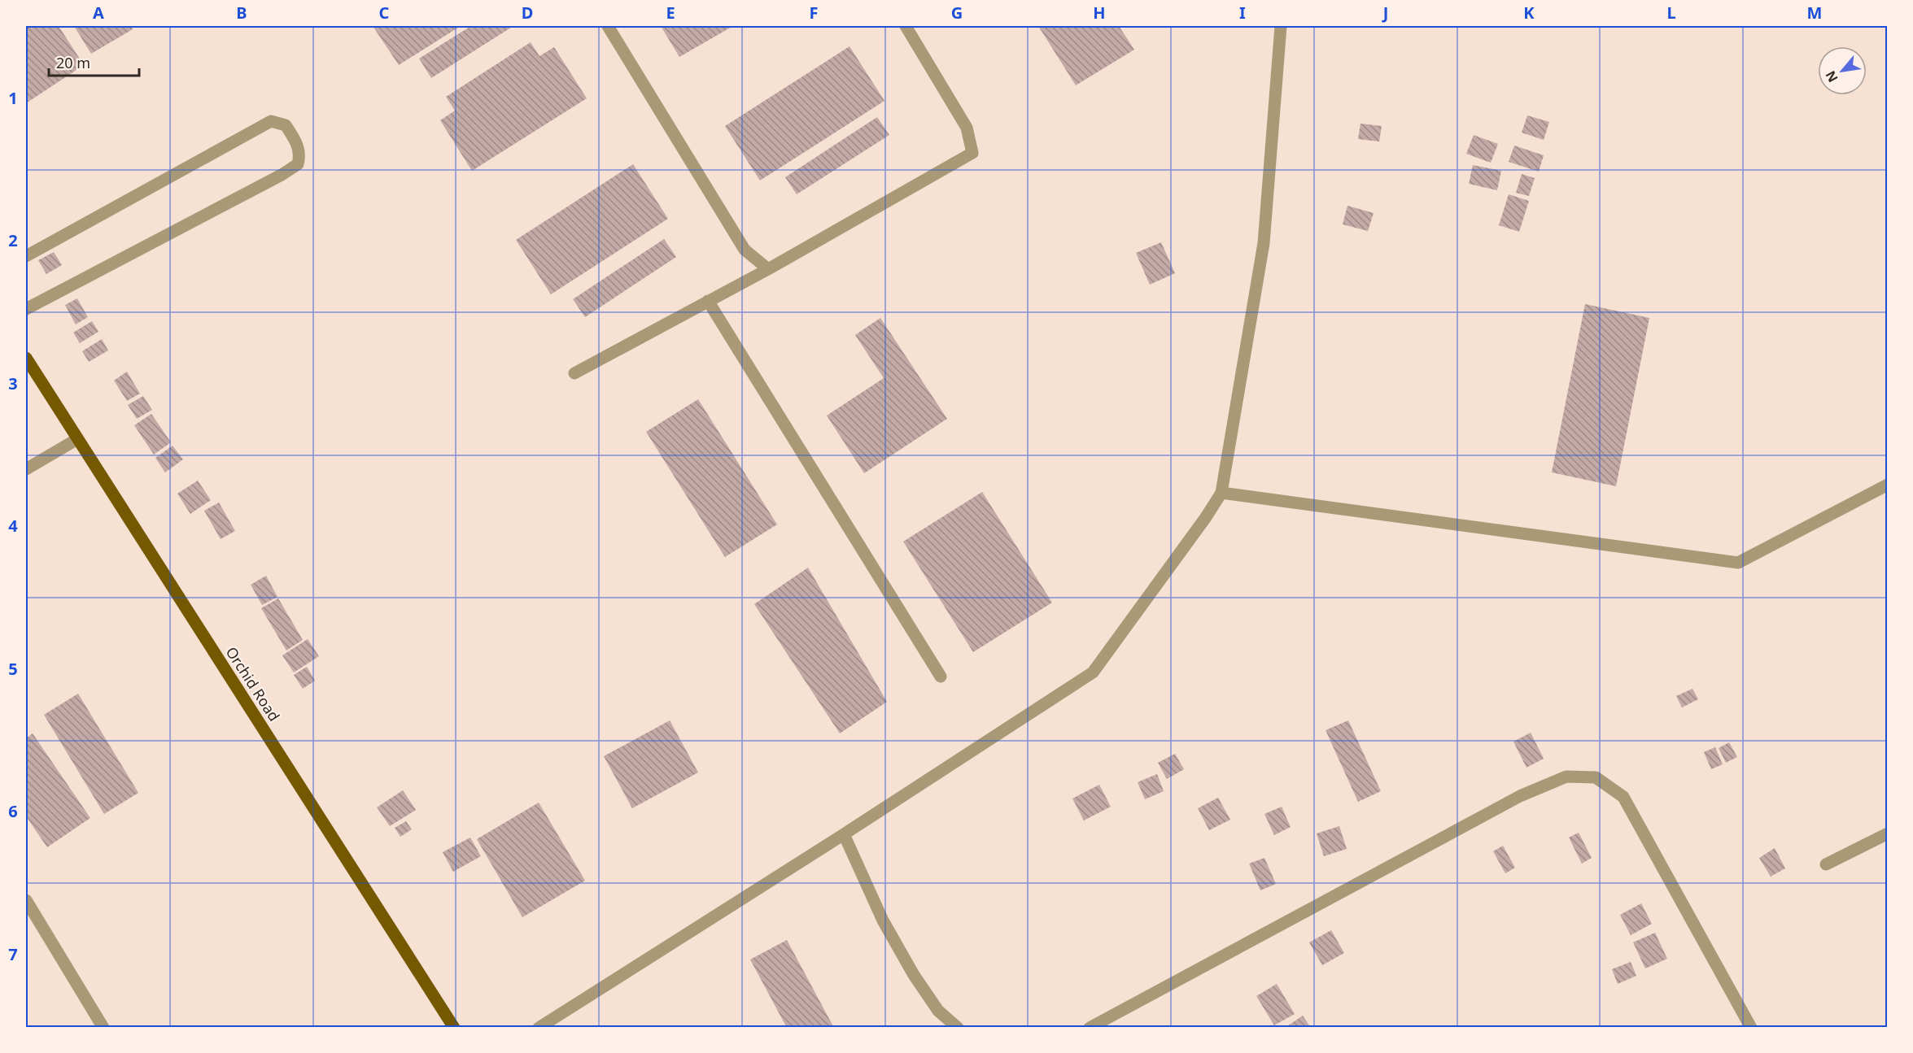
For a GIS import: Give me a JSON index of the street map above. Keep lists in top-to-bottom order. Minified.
{"streets":{"main road":["Orchid Road"]},"scale_bar":"20 m","north":"bottom left","grid":{"columns":["A","B","C","D","E","F","G","H","I","J","K","L","M"],"rows":["1","2","3","4","5","6","7"]}}
